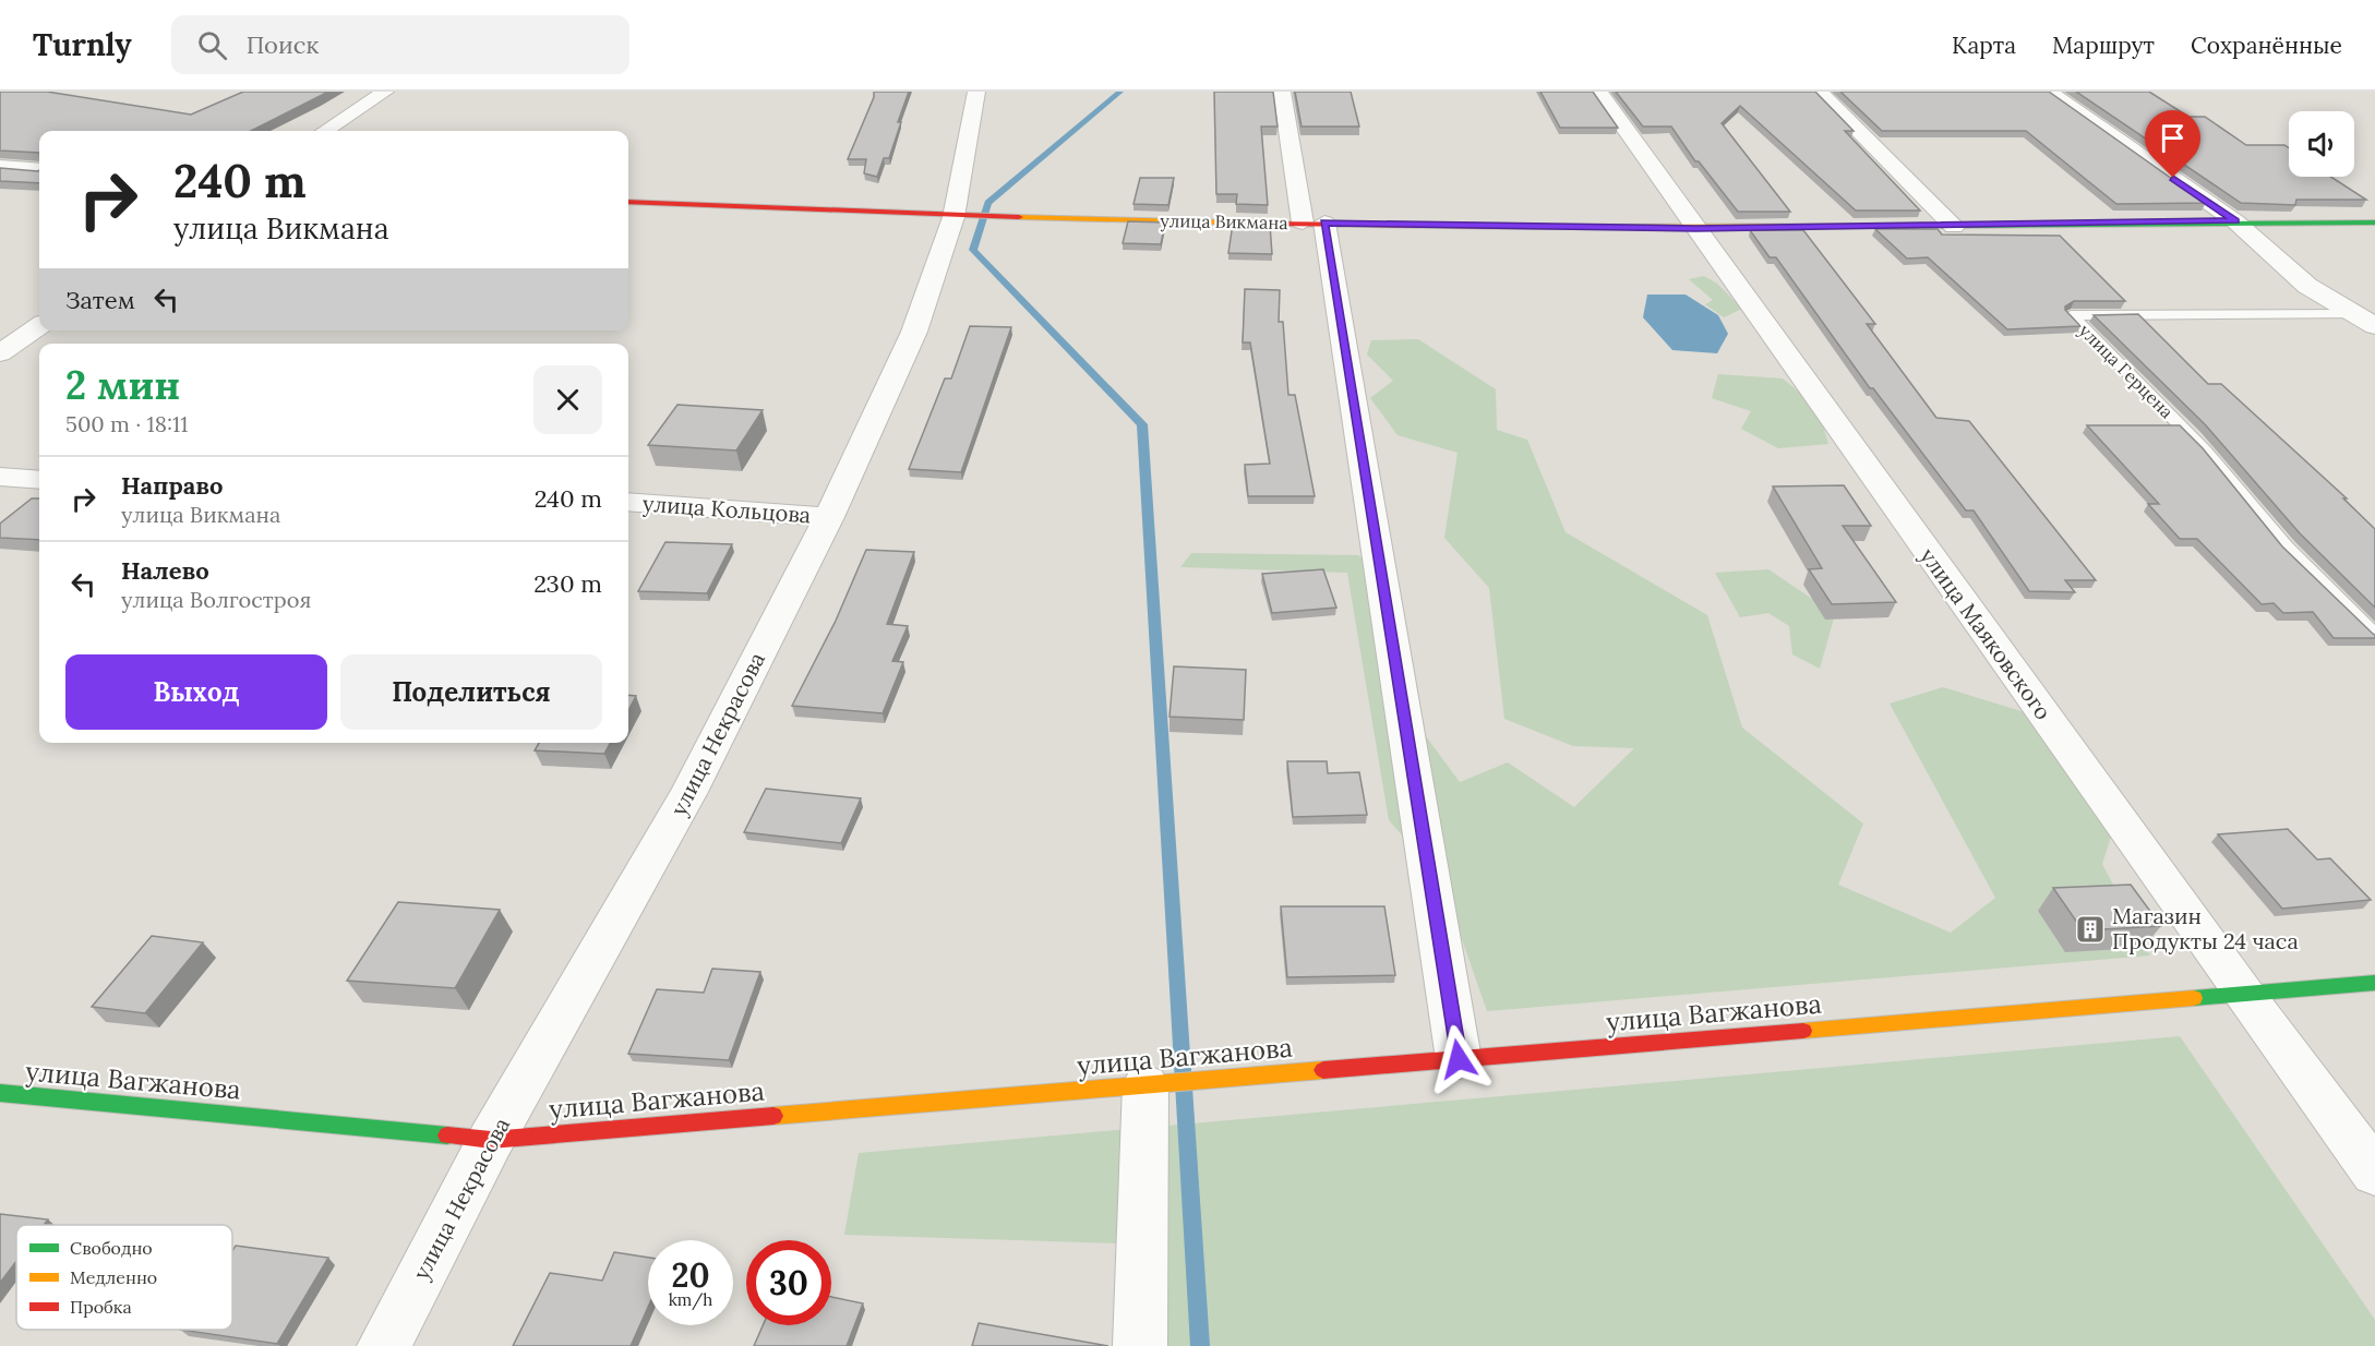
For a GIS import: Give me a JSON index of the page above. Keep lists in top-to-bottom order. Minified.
{"streets":{"street":["улица Викмана","улица Кольцова","улица Маяковского","улица Некрасова","улица Вагжанова"],"lane":["улица Герцена"]},"crossings":[["улица Викмана","улица Маяковского"],["улица Викмана","улица Некрасова"],["улица Кольцова","улица Некрасова"],["улица Маяковского","улица Вагжанова"],["улица Некрасова","улица Вагжанова"]],"places":{"building":["Магазин Продукты 24 часа"]},"legend":["Свободно","Медленно","Пробка"],"page":{"header":"Turnly","search":"Поиск","nav":["Карта","Маршрут","Сохранённые"],"turn":["240 m","улица Викмана"],"then":"Затем","heading":["2 мин","500 m · 18:11"],"list":[{"name":"Направо","note":"улица Викмана","value":"240 m"},{"name":"Налево","note":"улица Волгостроя","value":"230 m"}],"buttons":["Выход","Поделиться"],"speed":"20 km/h","limit":"30"}}
